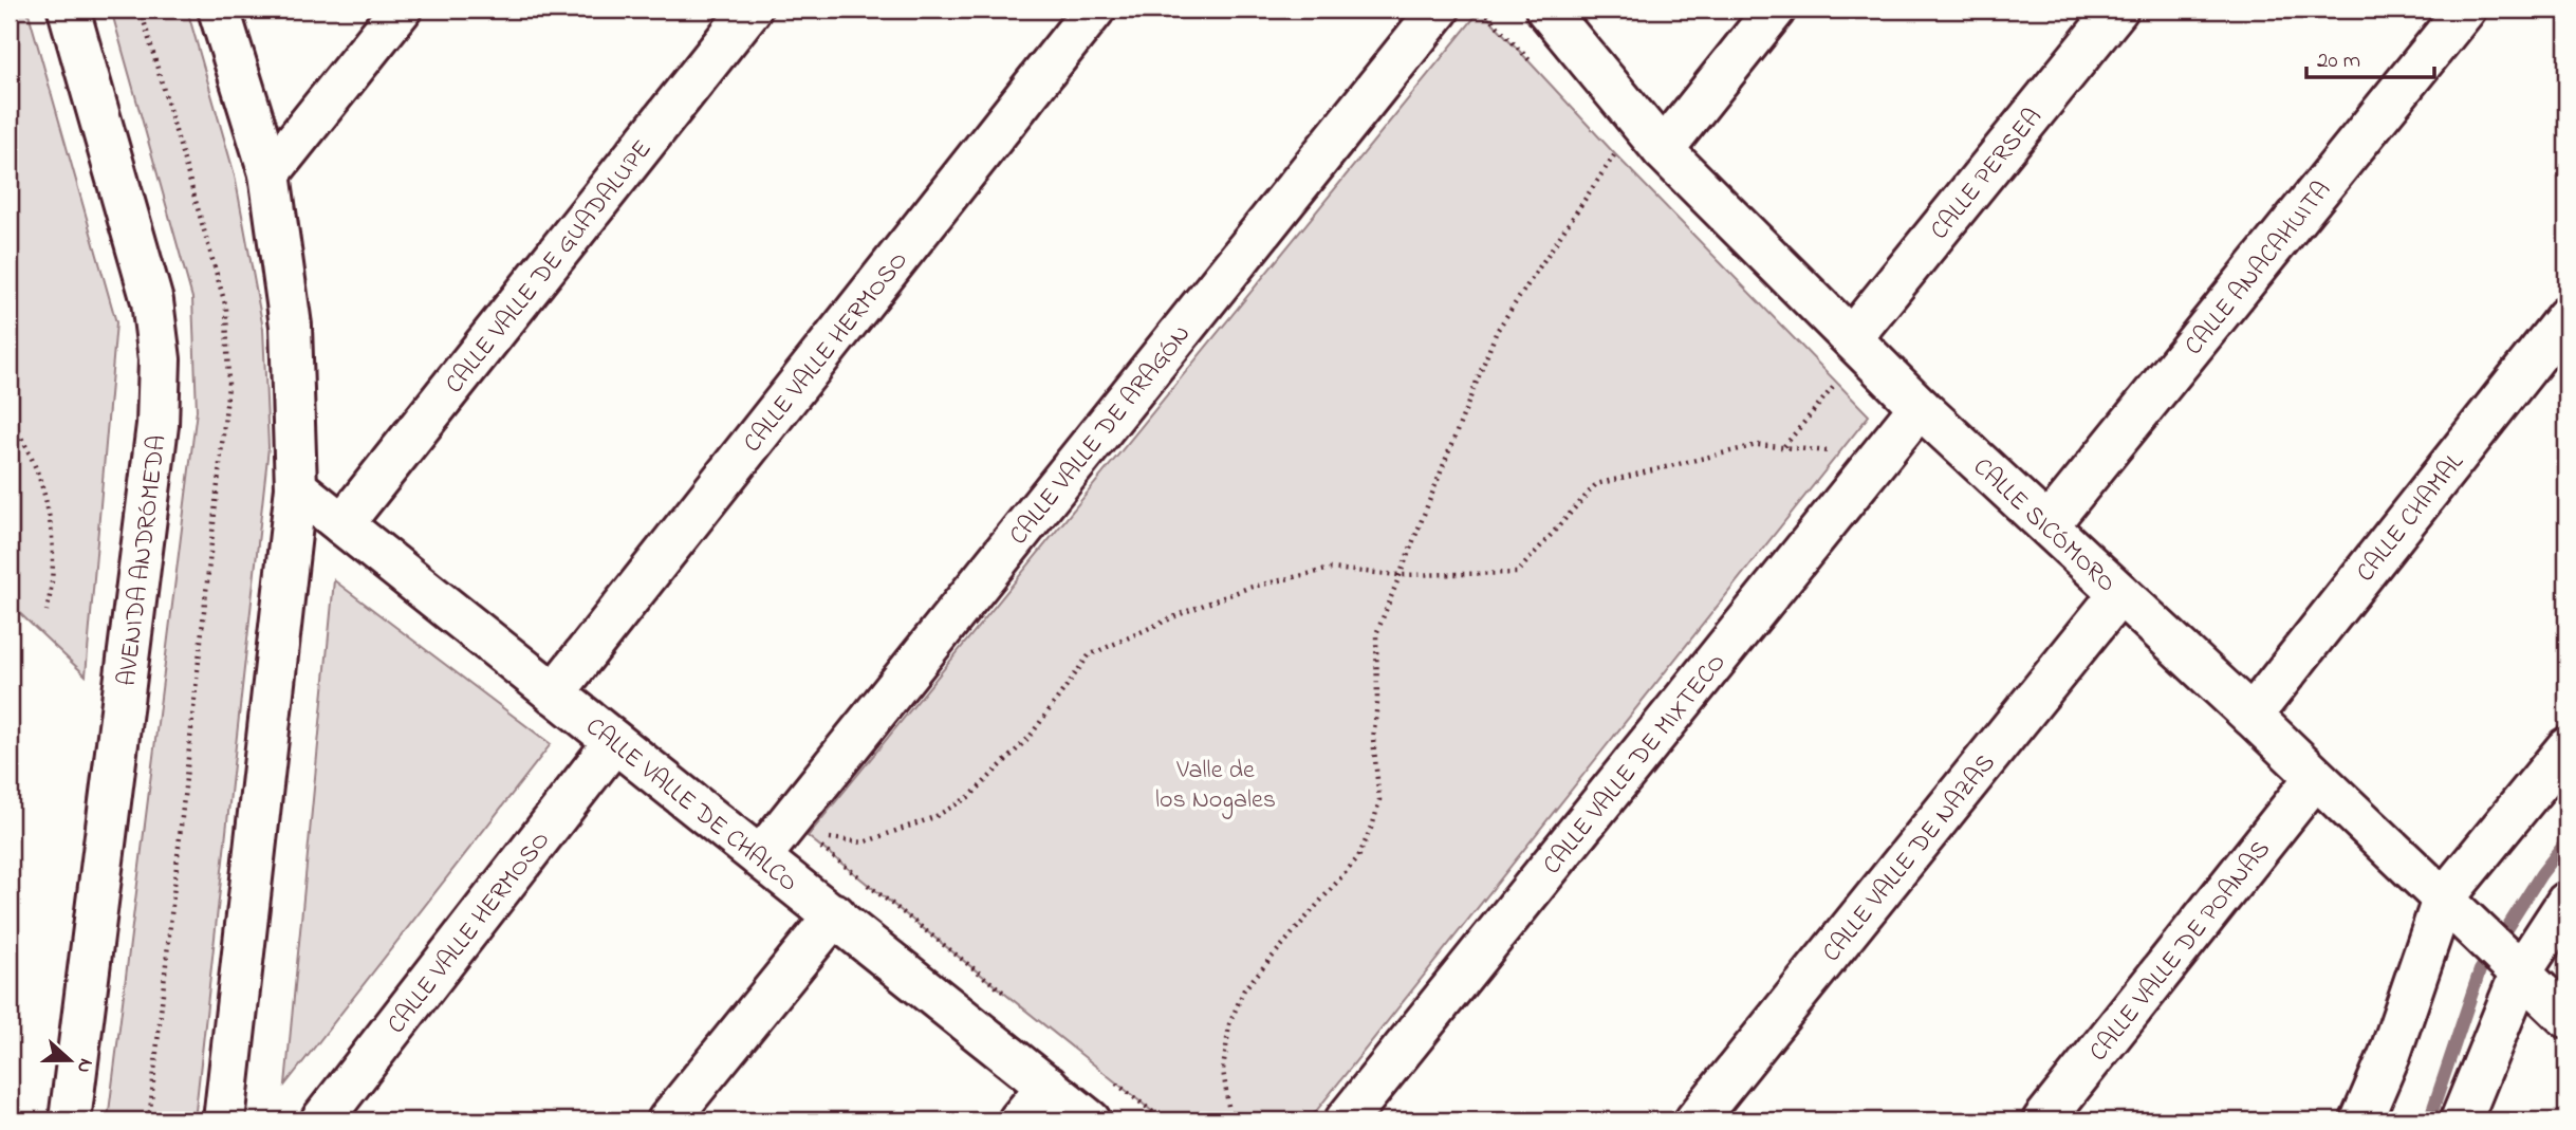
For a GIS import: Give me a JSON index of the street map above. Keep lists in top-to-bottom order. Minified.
{"streets":{"street":["CALLE PERSEA","CALLE VALLE DE GUADALUPE","CALLE ANACAHUITA","CALLE VALLE HERMOSO","CALLE VALLE DE ARAGÓN","CALLE CHAMAL","CALLE SICÓMORO","AVENIDA ANDRÓMEDA","CALLE VALLE DE MIXTECO","CALLE VALLE DE CHALCO","CALLE VALLE DE NAZAS","CALLE VALLE DE POANAS"]},"crossings":[["CALLE PERSEA","CALLE SICÓMORO"],["CALLE VALLE DE GUADALUPE","CALLE VALLE DE CHALCO"],["CALLE ANACAHUITA","CALLE SICÓMORO"],["CALLE VALLE HERMOSO","CALLE VALLE DE CHALCO"],["CALLE VALLE DE ARAGÓN","CALLE VALLE DE CHALCO"],["CALLE CHAMAL","CALLE SICÓMORO"],["CALLE SICÓMORO","CALLE VALLE DE MIXTECO"],["CALLE SICÓMORO","CALLE VALLE DE NAZAS"],["CALLE SICÓMORO","CALLE VALLE DE POANAS"]],"parks":["Valle de los Nogales"],"scale_bar":"20 m","north":"right"}
